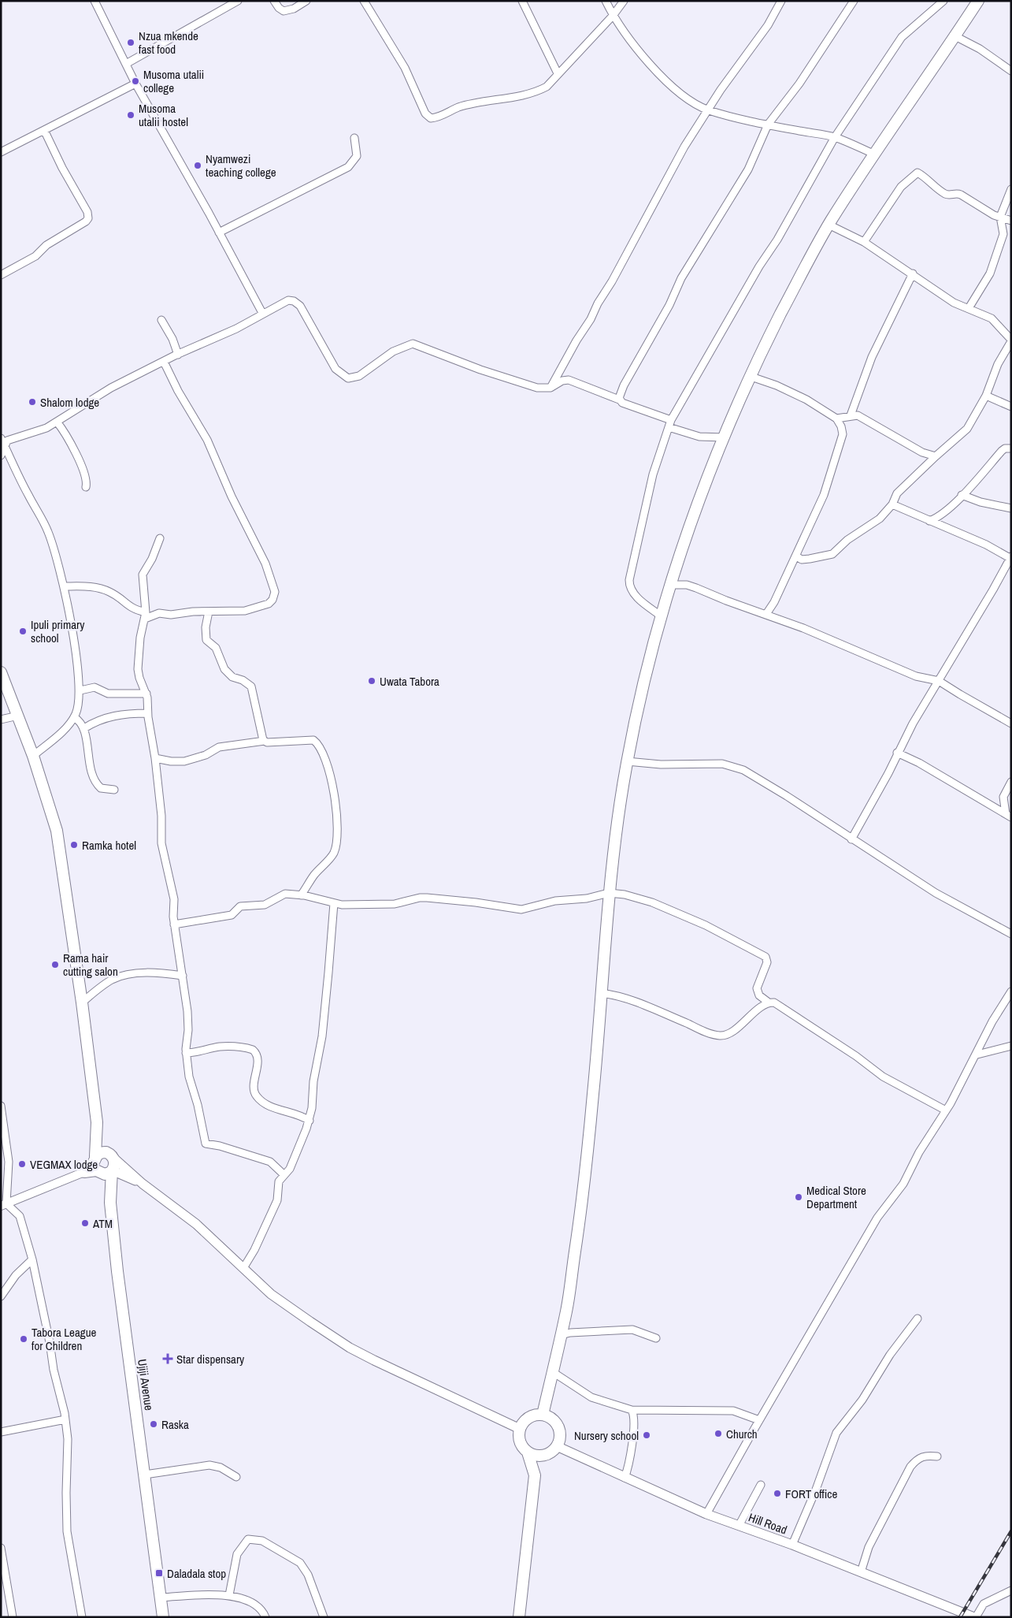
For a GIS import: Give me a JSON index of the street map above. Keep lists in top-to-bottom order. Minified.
{"streets":{"highway":["Ujiji Avenue"],"main road":["Hill Road"]},"places":{"other":["Nzua mkende fast food","Musoma utalii college","Musoma utalii hostel","Nyamwezi teaching college","Shalom lodge","Ipuli primary school","Uwata Tabora","Ramka hotel","Rama hair cutting salon","VEGMAX lodge","Medical Store Department","ATM","Tabora League for Children","Raska","Church","Nursery school","FORT office"],"health":["Star dispensary"],"transit":["Daladala stop"]}}
